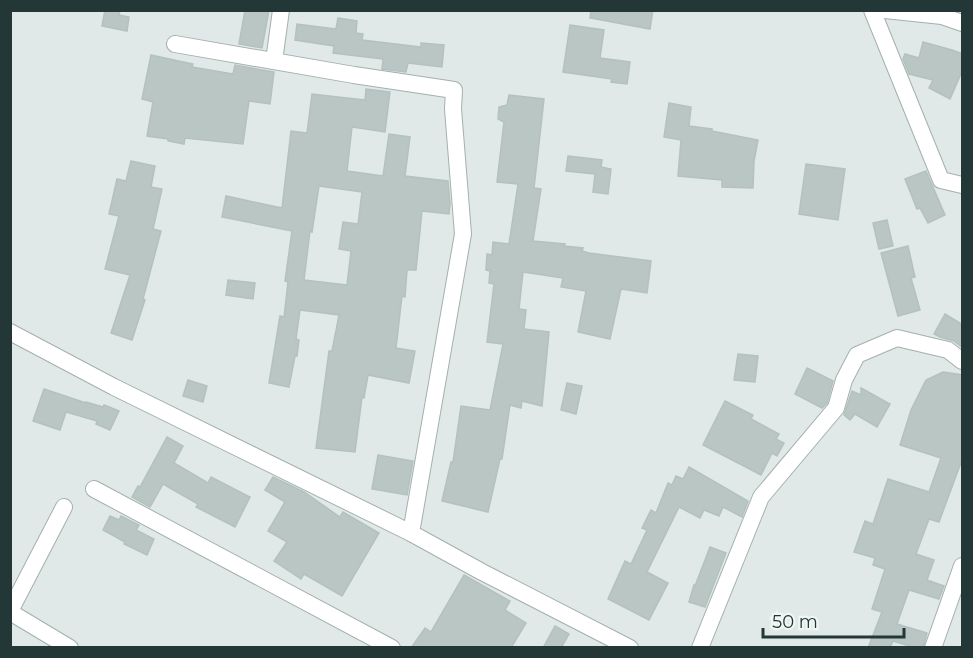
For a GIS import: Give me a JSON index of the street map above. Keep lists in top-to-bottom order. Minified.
{"scale_bar":"50 m"}
